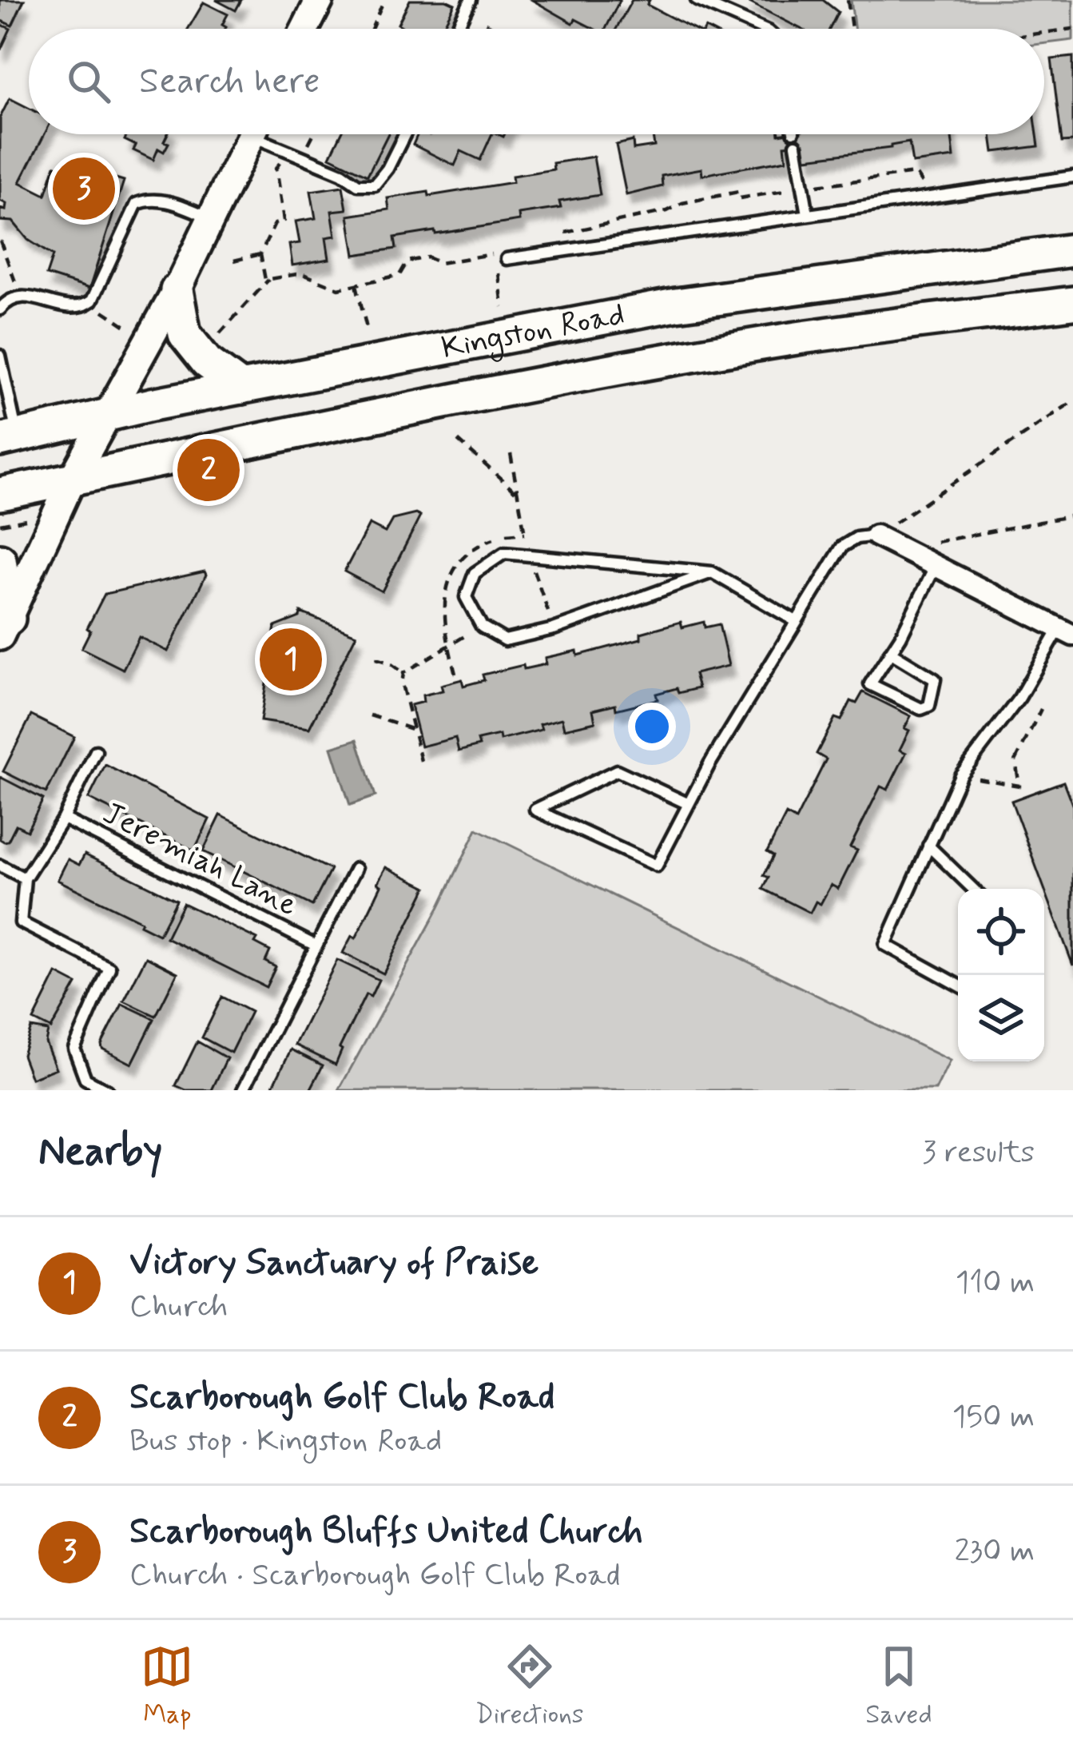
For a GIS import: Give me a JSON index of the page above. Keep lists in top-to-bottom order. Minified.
{"streets":{"main road":["Kingston Road"],"lane":["Jeremiah Lane"]},"page":{"search":"Search here","pins":["3","2","1"],"heading":["Nearby","3 results"],"list":[{"mark":"1","name":"Victory Sanctuary of Praise","note":"Church","value":"110 m"},{"mark":"2","name":"Scarborough Golf Club Road","note":"Bus stop · Kingston Road","value":"150 m"},{"mark":"3","name":"Scarborough Bluffs United Church","note":"Church · Scarborough Golf Club Road","value":"230 m"}],"nav":["Map","Directions","Saved"]}}
